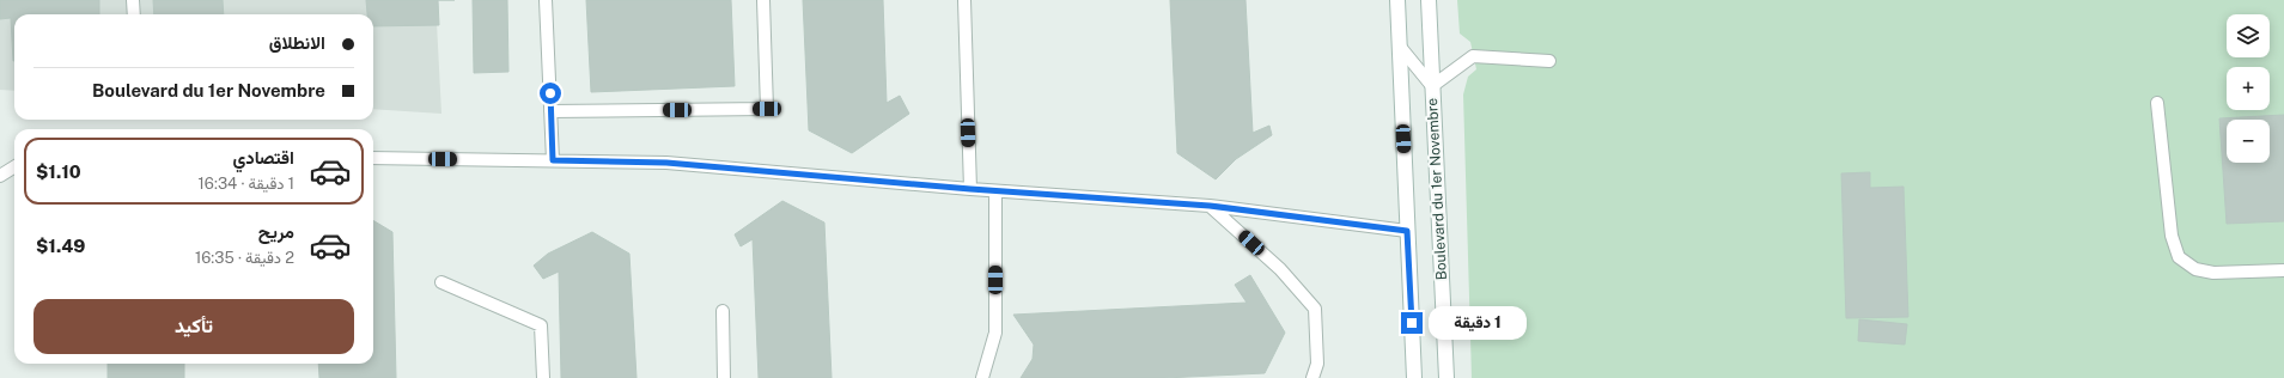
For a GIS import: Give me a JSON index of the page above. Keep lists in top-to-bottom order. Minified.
{"streets":{"main road":["Boulevard du 1er Novembre"]},"page":{"map_buttons":["+","−"],"banner":["الانطلاق","Boulevard du 1er Novembre"],"list":[{"name":"اقتصادي","note":"1 دقيقة · 16:34","value":"$1.10"},{"name":"مريح","note":"2 دقيقة · 16:35","value":"$1.49"}],"buttons":"تأكيد","bubble":"1 دقيقة"}}
